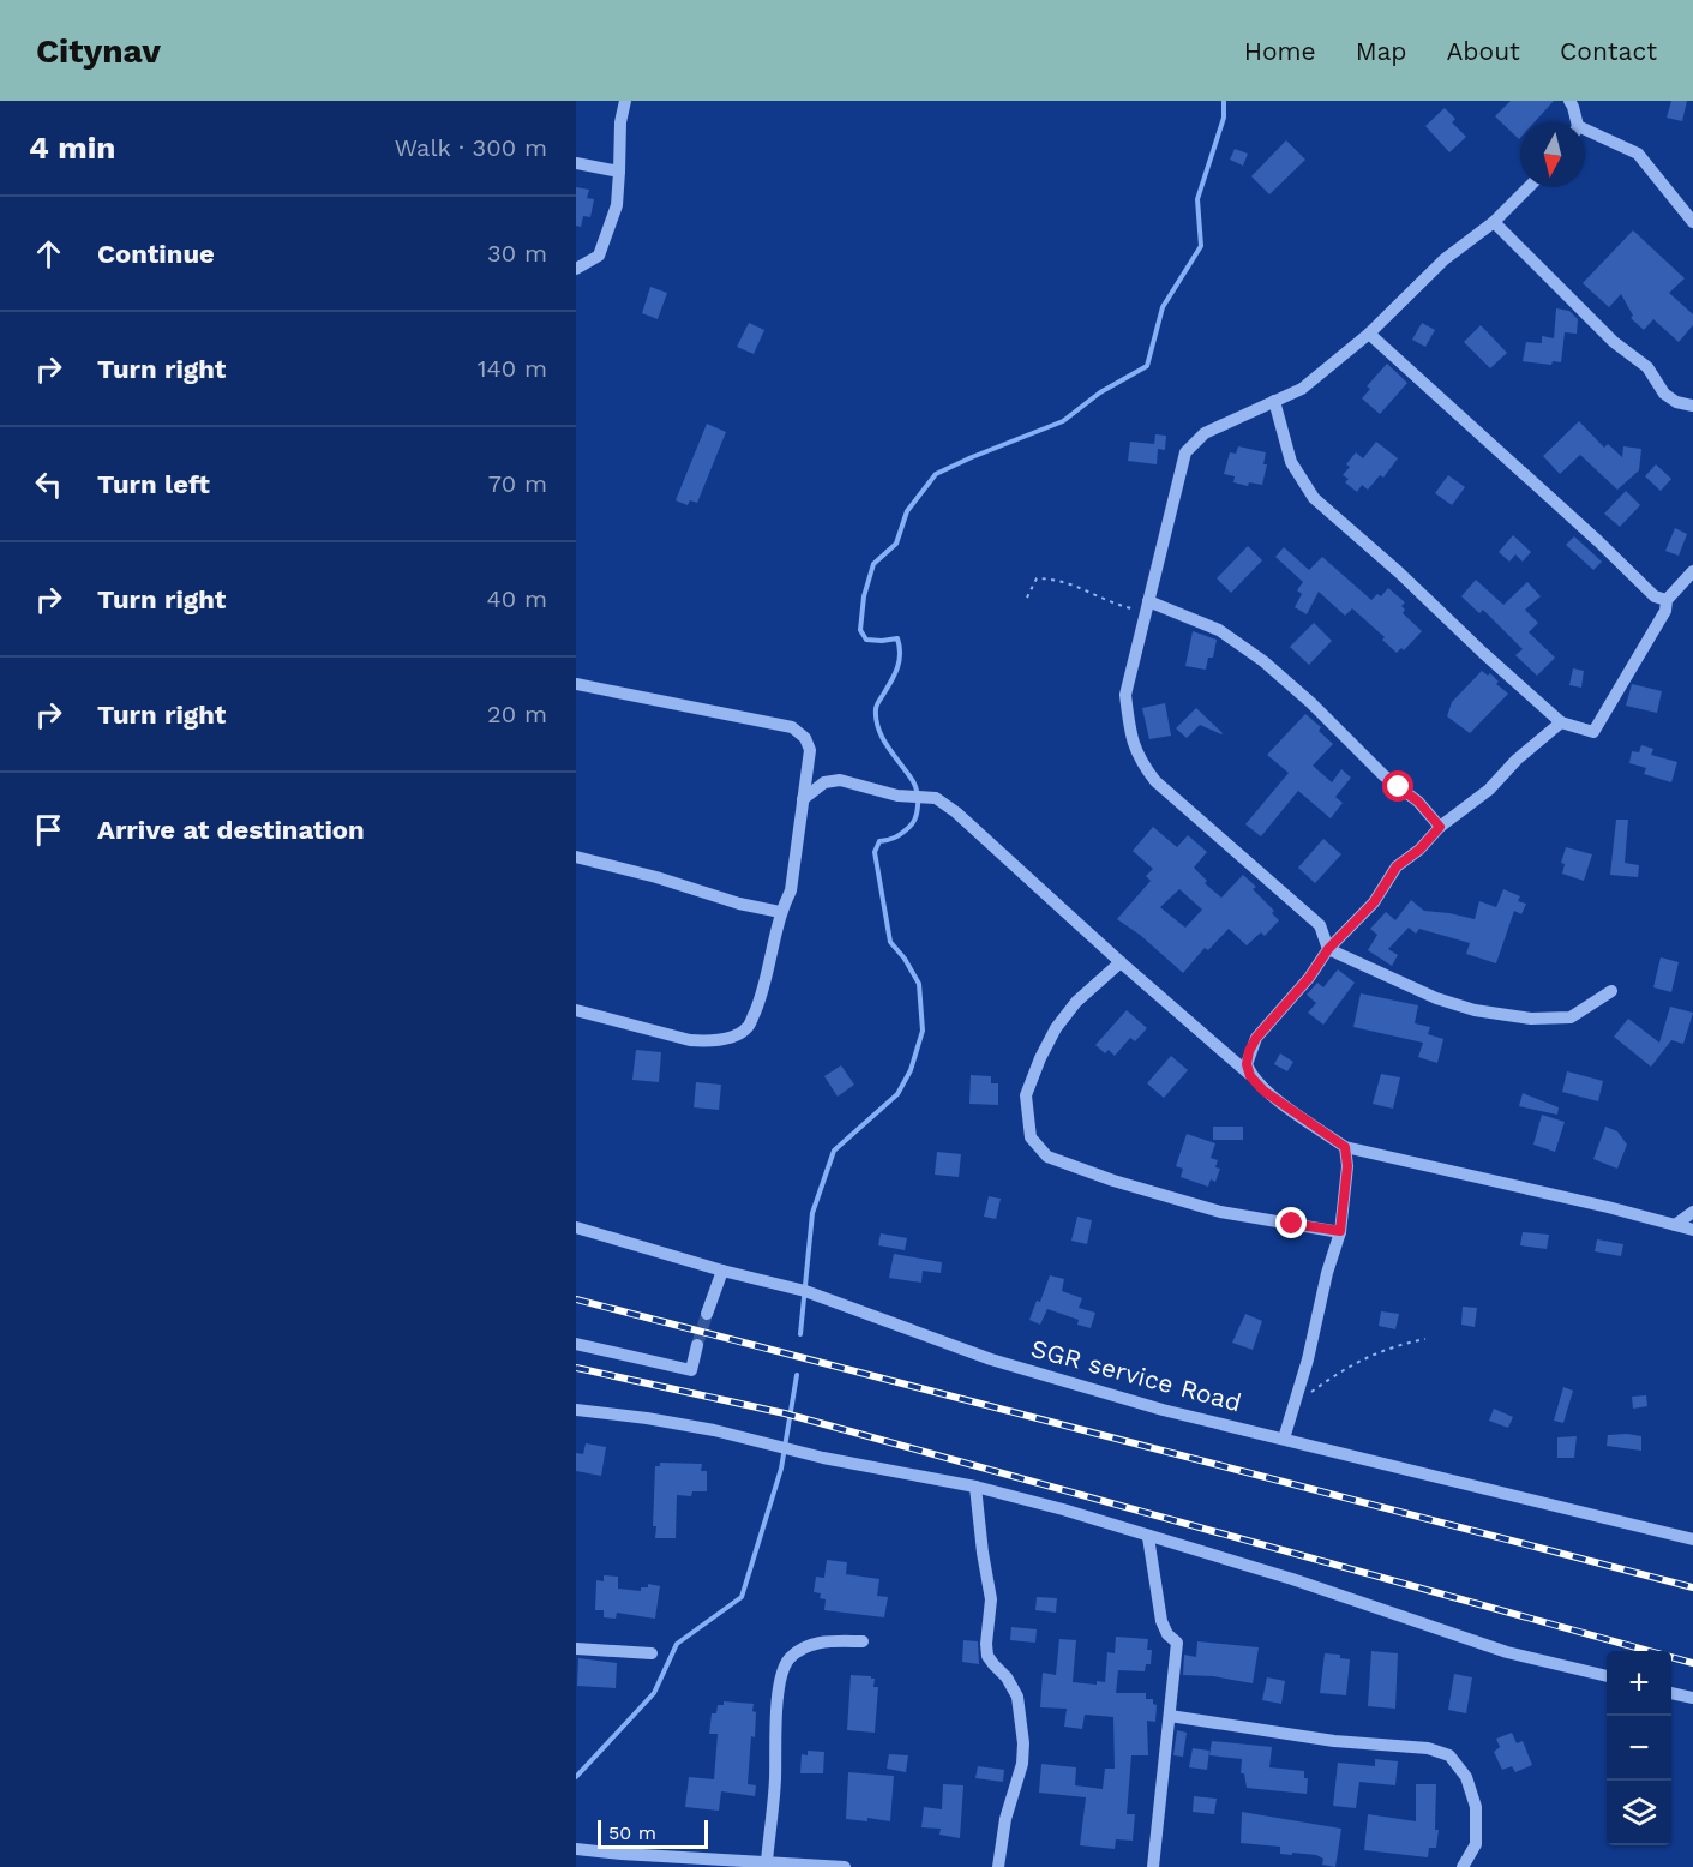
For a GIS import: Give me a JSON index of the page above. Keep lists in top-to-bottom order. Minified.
{"streets":{"street":["SGR service Road"]},"scale_bar":"50 m","north":"bottom","page":{"header":"Citynav","nav":["Home","Map","About","Contact"],"heading":["4 min","Walk · 300 m"],"list":[["Continue","30 m"],["Turn right","140 m"],["Turn left","70 m"],["Turn right","40 m"],["Turn right","20 m"],"Arrive at destination"],"map_buttons":["+","−"],"scale":"50 m"}}
